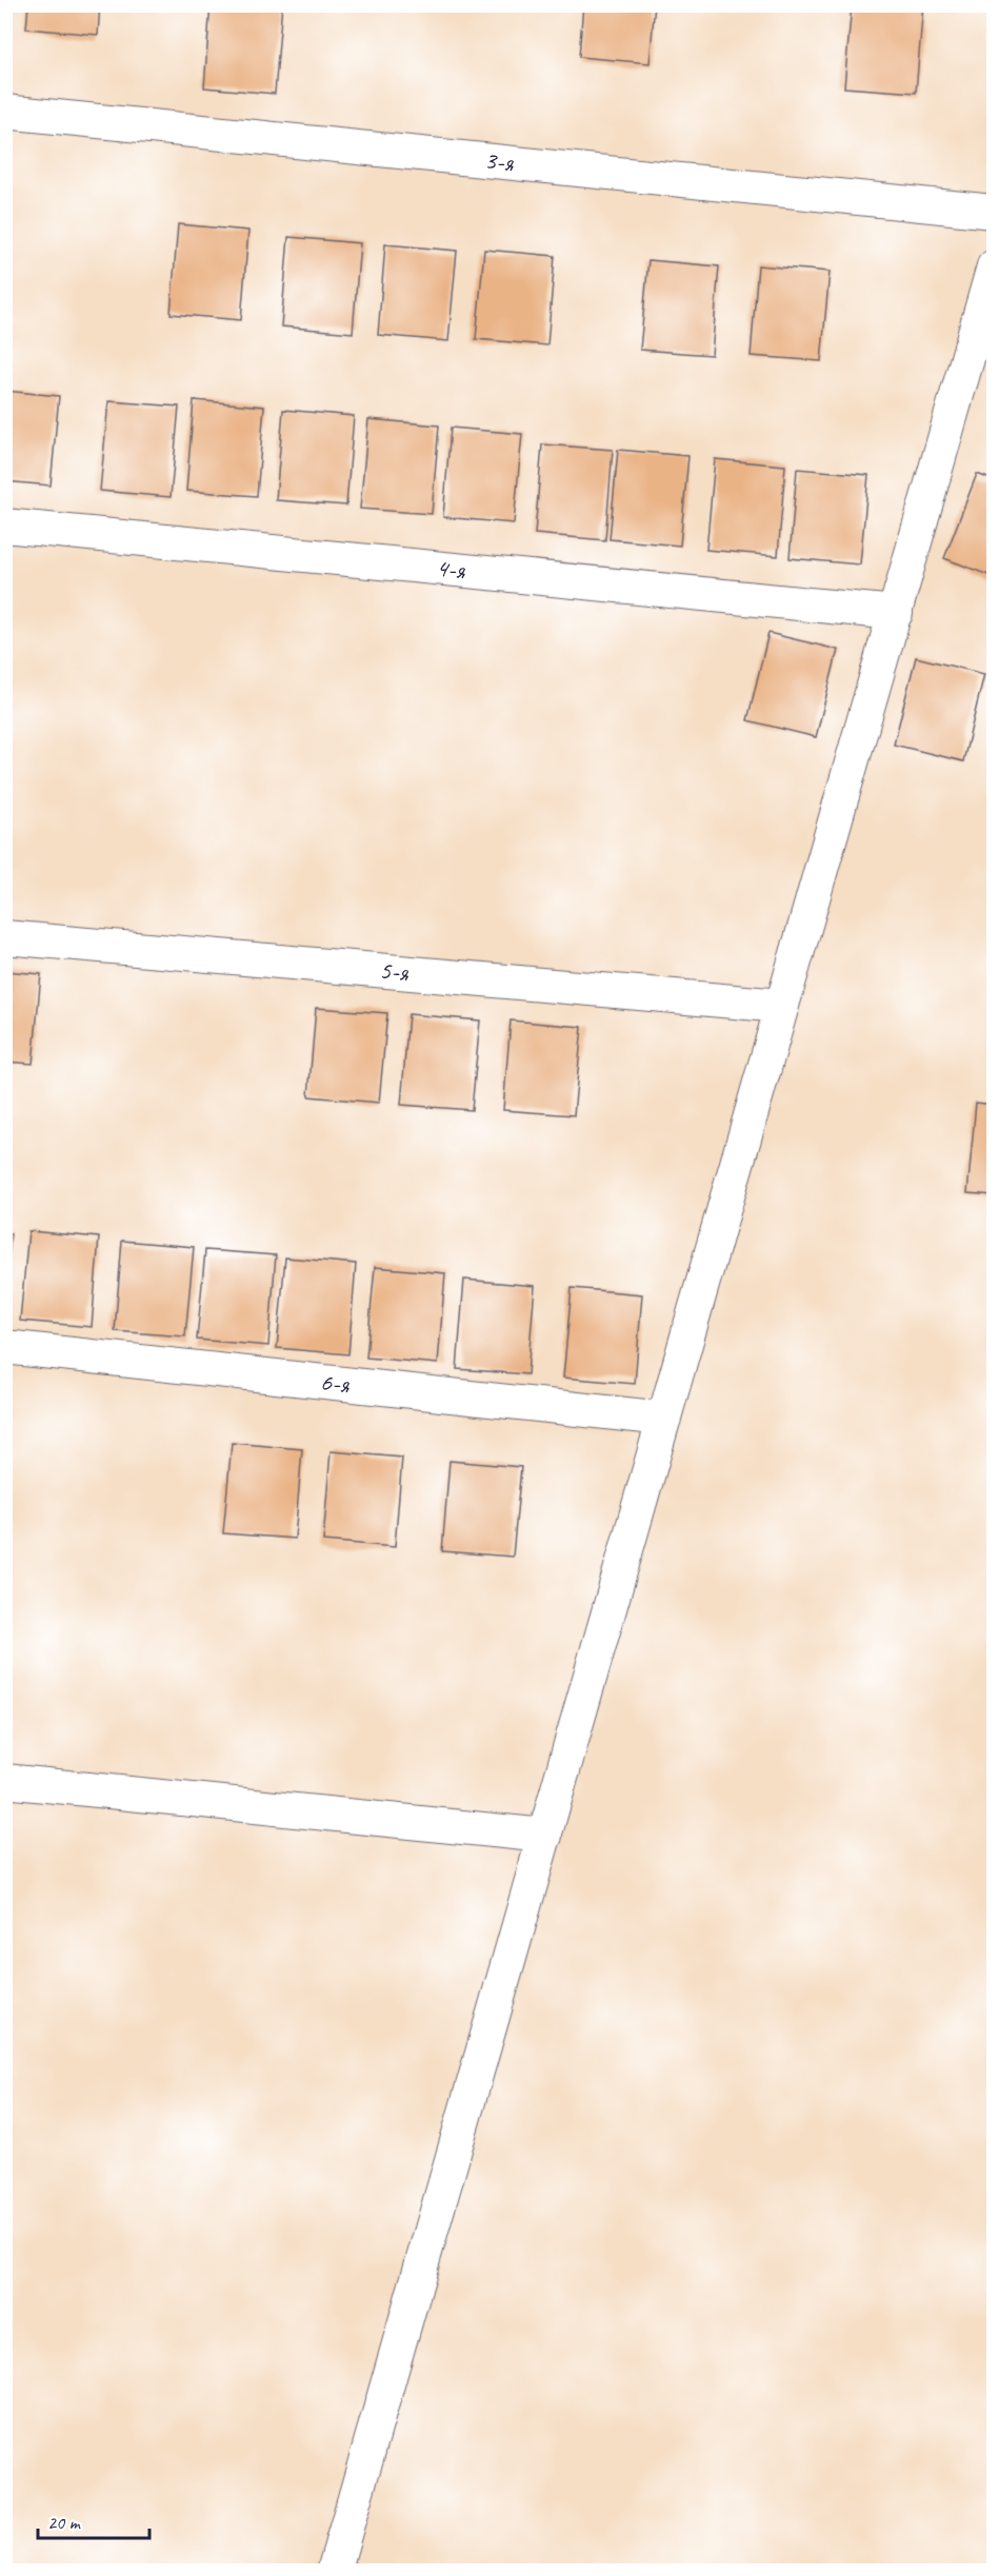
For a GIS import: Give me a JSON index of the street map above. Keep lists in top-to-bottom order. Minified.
{"streets":{"street":["3-я","4-я","5-я","6-я"]},"scale_bar":"20 m"}
